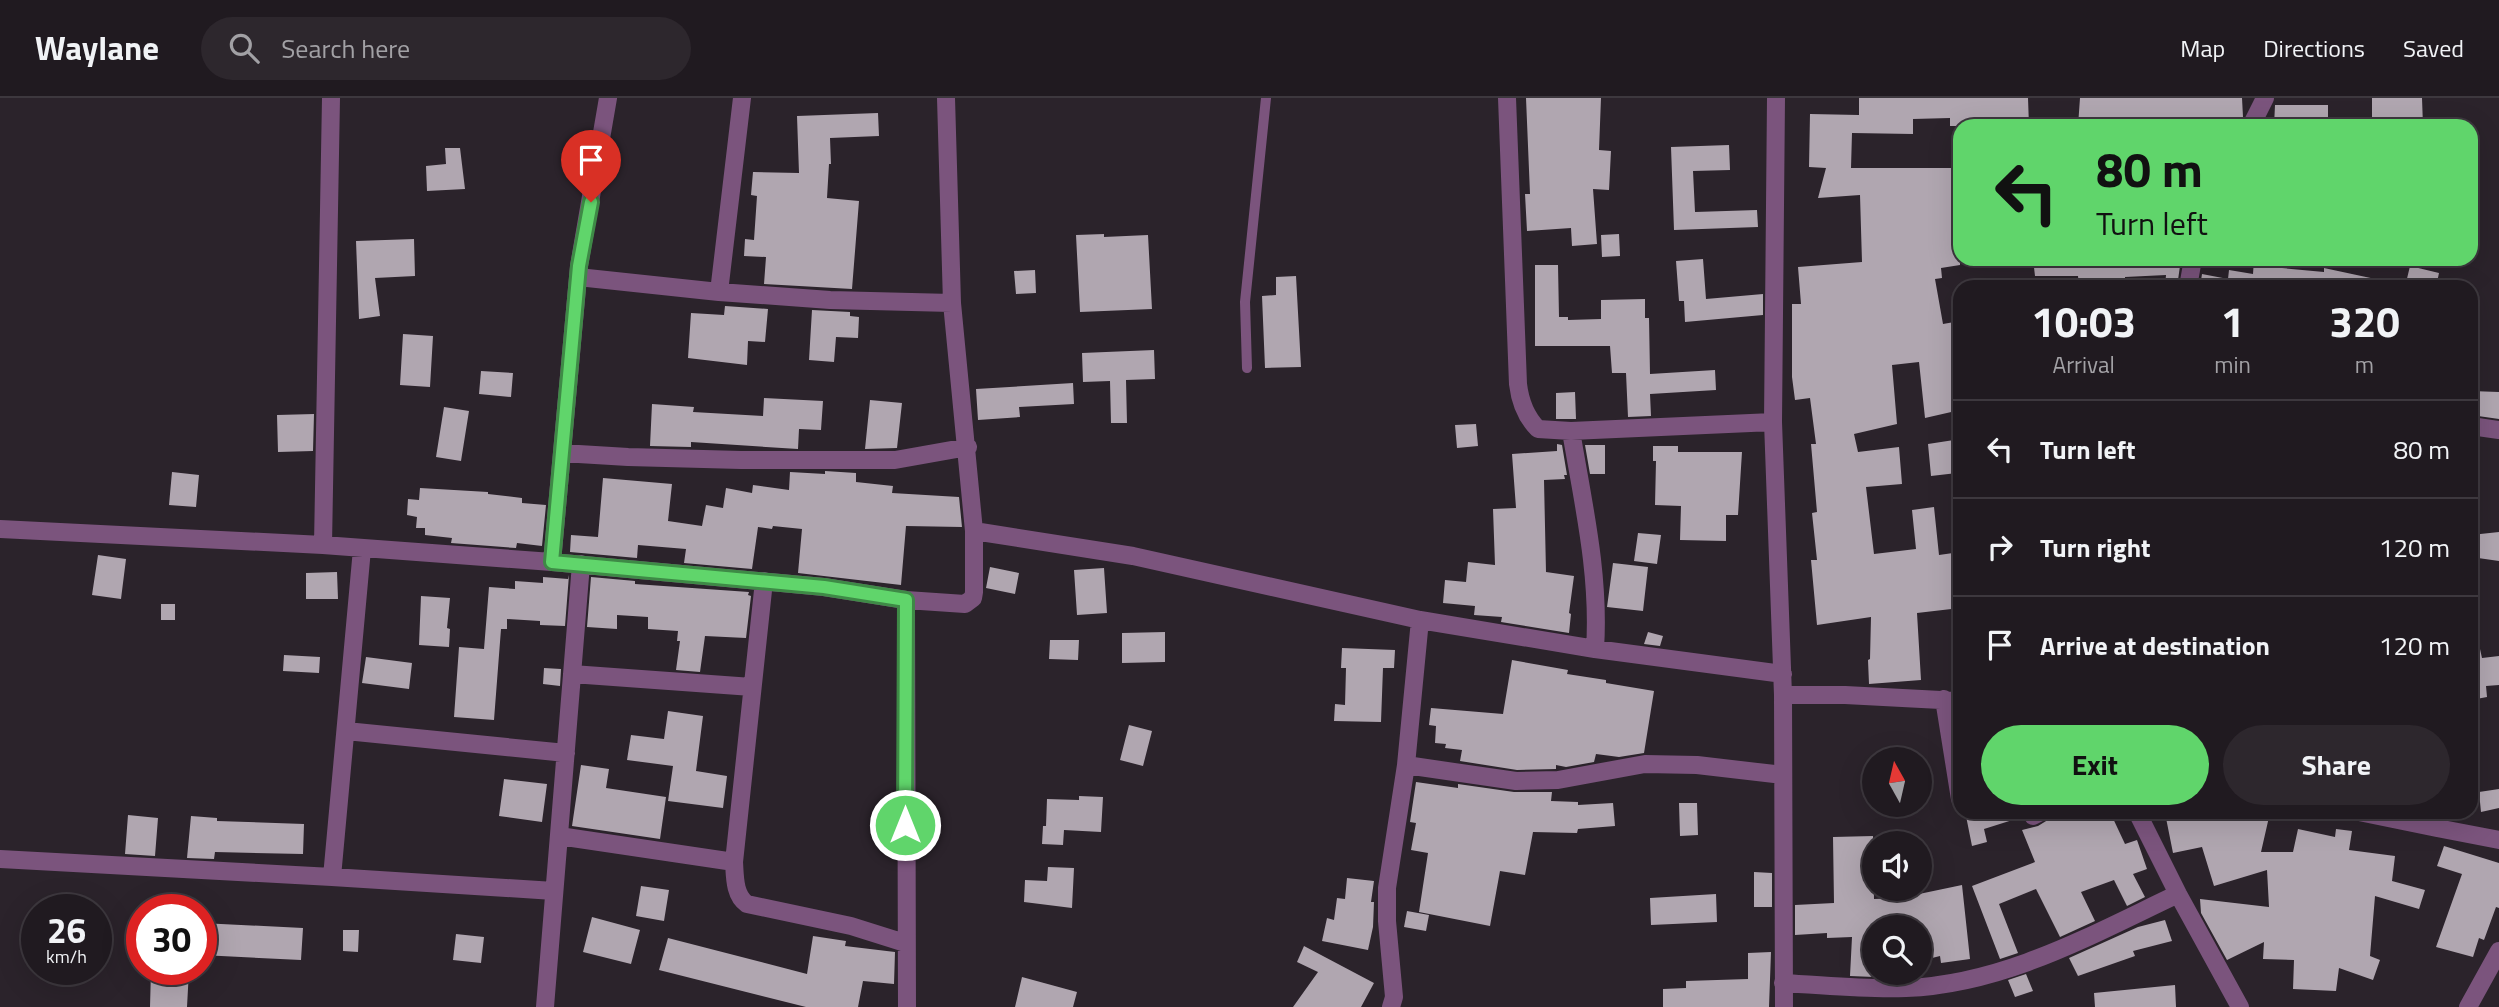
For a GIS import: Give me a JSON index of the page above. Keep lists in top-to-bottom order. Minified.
{"north":"top","page":{"header":"Waylane","search":"Search here","nav":["Map","Directions","Saved"],"turn":["80 m","Turn left"],"eta":["10:03","Arrival","1","min","320","m"],"list":[{"name":"Turn left","value":"80 m"},{"name":"Turn right","value":"120 m"},{"name":"Arrive at destination","value":"120 m"}],"buttons":["Exit","Share"],"speed":"26 km/h","limit":"30"}}
